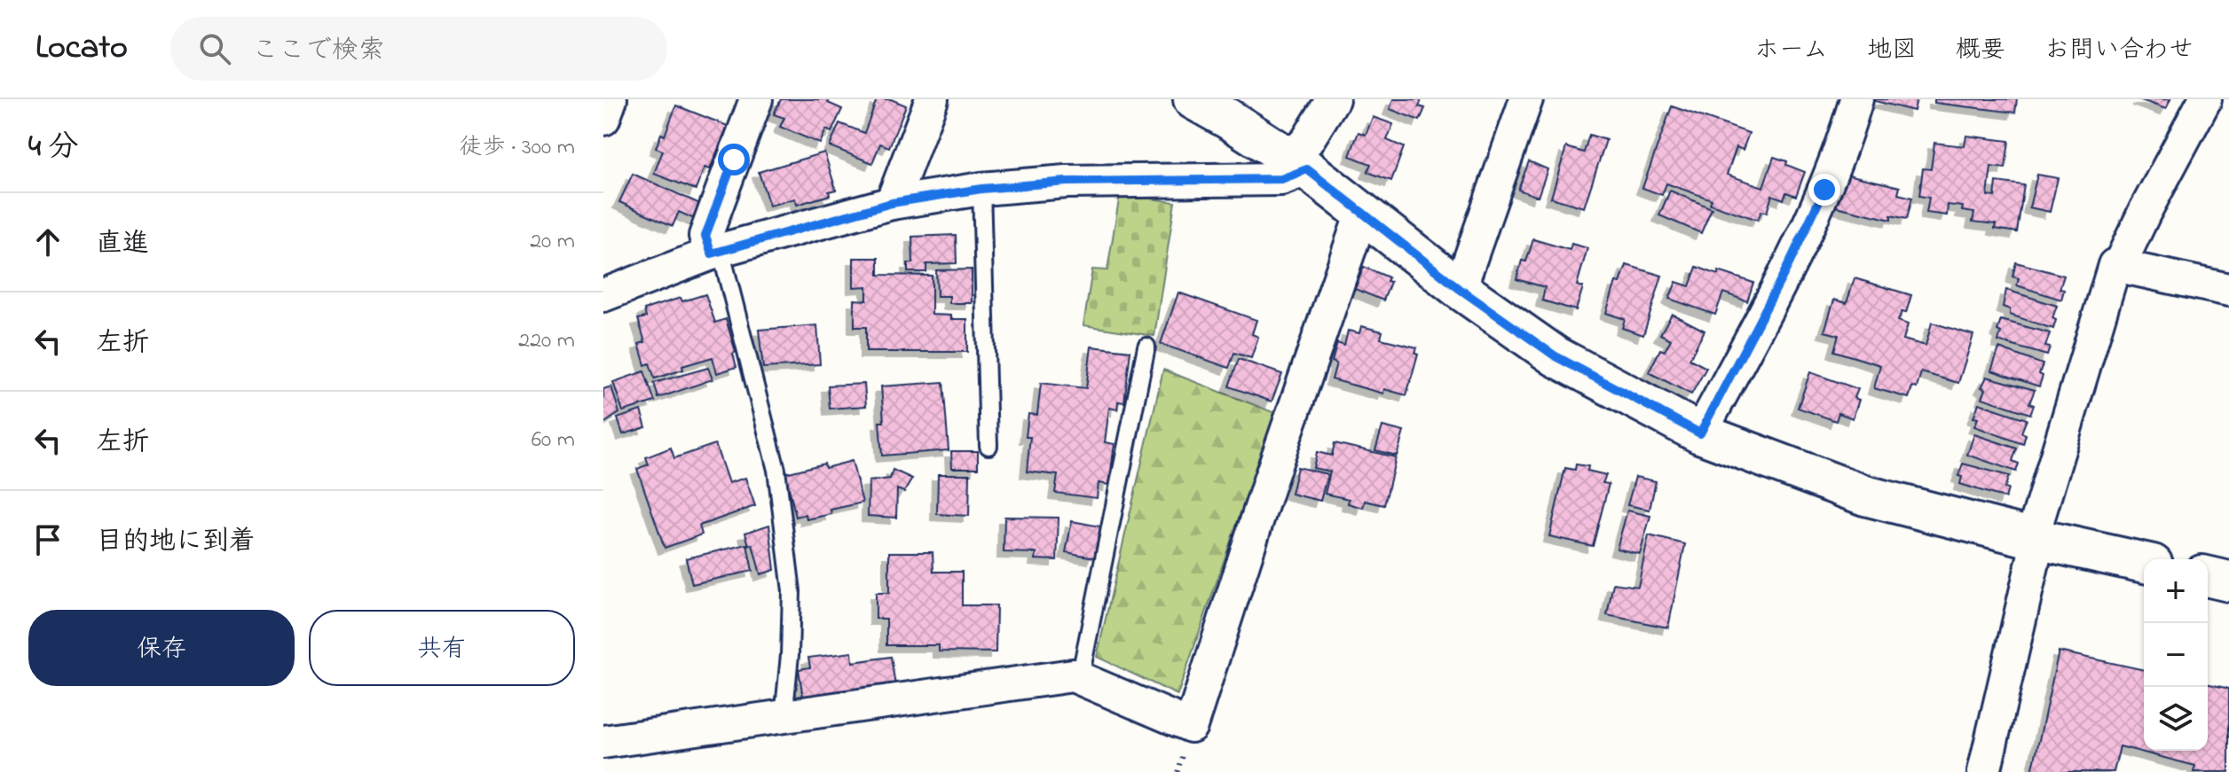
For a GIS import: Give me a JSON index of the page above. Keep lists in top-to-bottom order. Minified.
{"page":{"header":"Locato","search":"ここで検索","nav":["ホーム","地図","概要","お問い合わせ"],"heading":["4 分","徒歩 · 300 m"],"list":[["直進","20 m"],["左折","220 m"],["左折","60 m"],"目的地に到着"],"map_buttons":["+","−"],"buttons":["保存","共有"]}}
